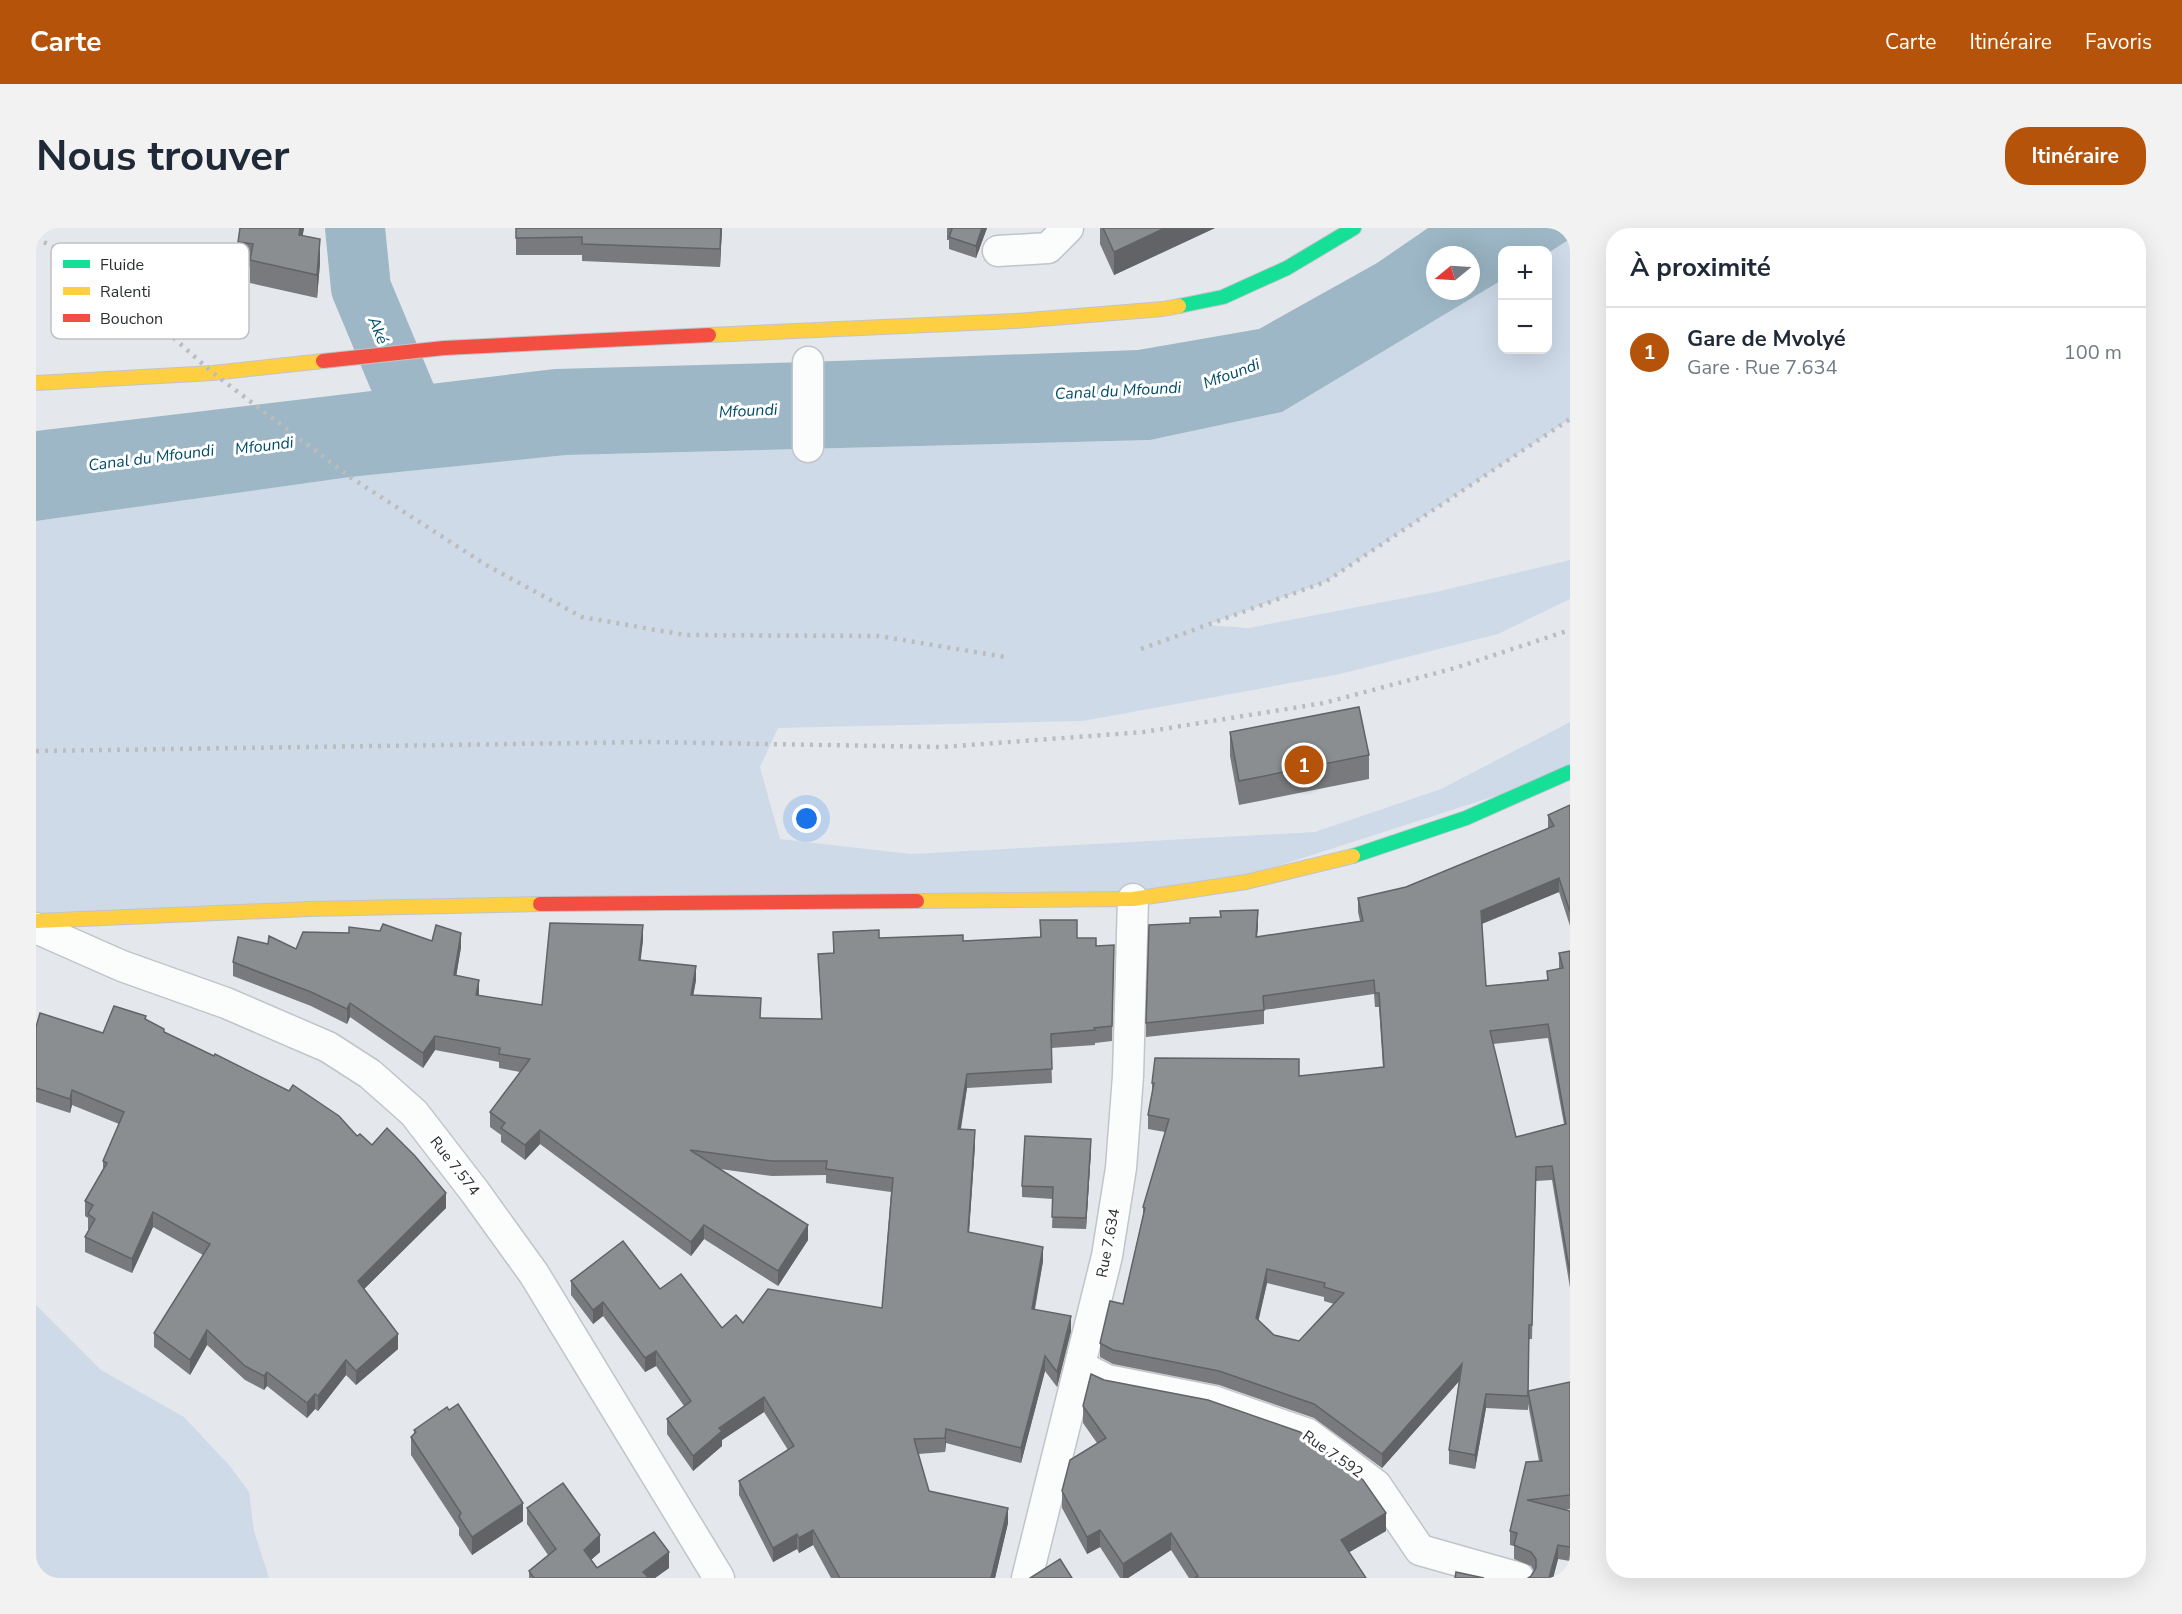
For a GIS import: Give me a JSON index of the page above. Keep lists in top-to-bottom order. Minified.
{"streets":{"street":["Rue 7.574","Rue 7.634","Rue 7.592"]},"crossings":[["Rue 7.634","Rue 7.592"]],"water":["Aké","Mfoundi","Canal du Mfoundi"],"legend":["Fluide","Ralenti","Bouchon"],"north":"left","page":{"header":"Carte","nav":["Carte","Itinéraire","Favoris"],"buttons":"Itinéraire","title":"Nous trouver","heading":"À proximité","map_buttons":["+","−"],"list":[{"mark":"1","name":"Gare de Mvolyé","note":"Gare · Rue 7.634","value":"100 m"}],"pins":"1"}}
